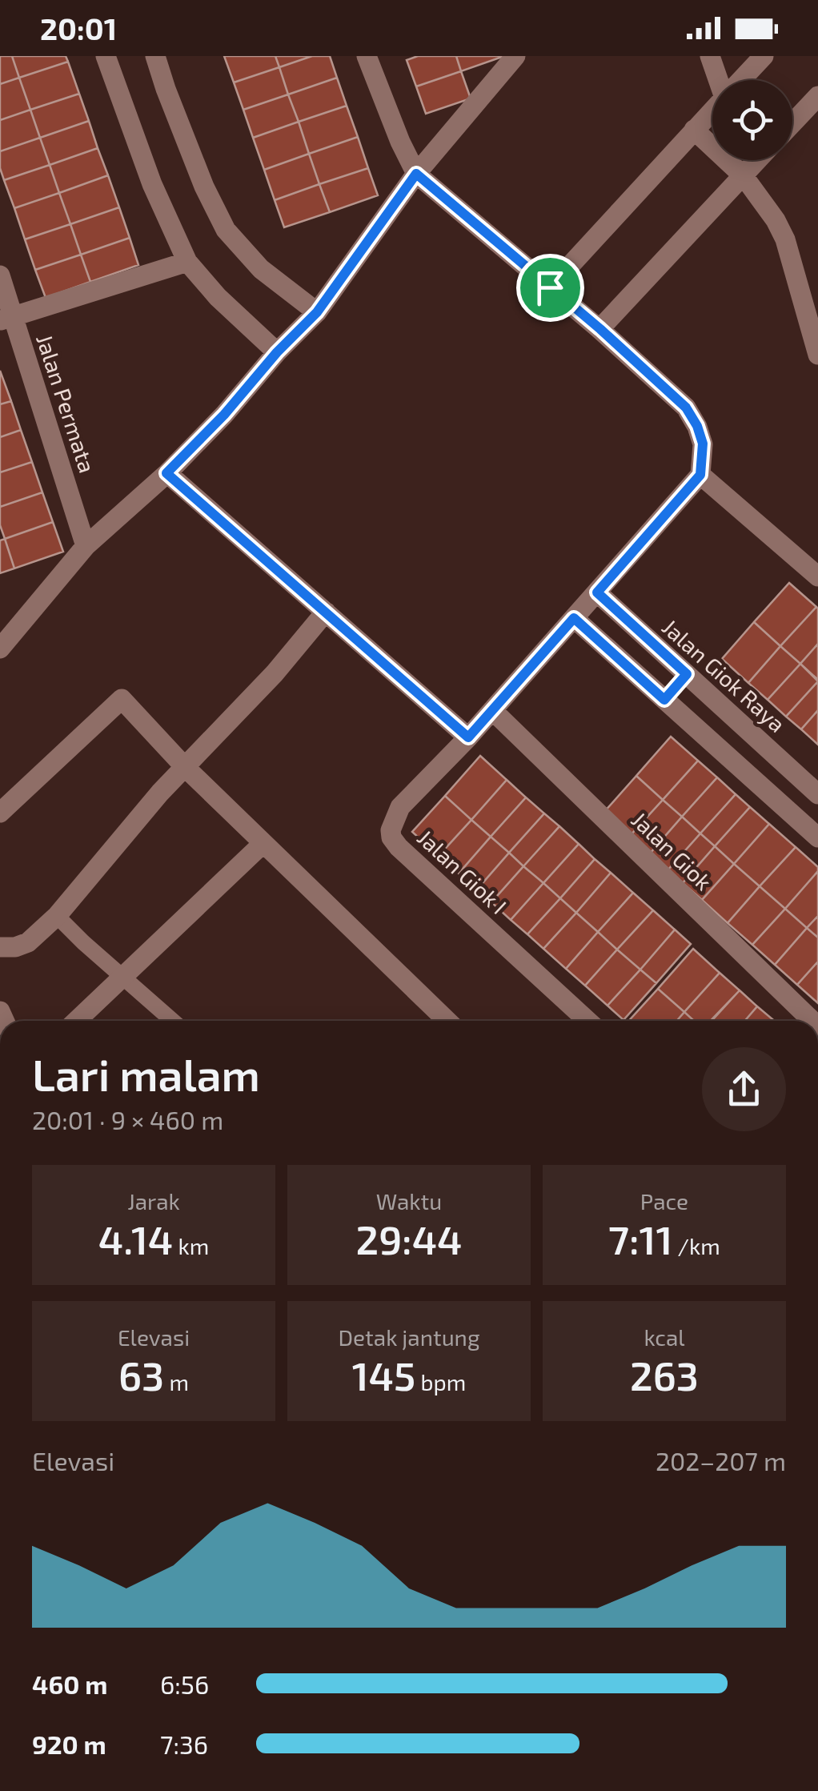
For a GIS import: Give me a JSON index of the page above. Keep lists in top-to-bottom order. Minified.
{"streets":{"street":["Jalan Permata","Jalan Giok Raya","Jalan Giok","Jalan Giok I"]},"page":{"status":"20:01","heading":["Lari malam","20:01 · 9 × 460 m"],"stats":[["Jarak","4.14 km"],["Waktu","29:44"],["Pace","7:11 /km"],["Elevasi","63 m"],["Detak jantung","145 bpm"],["kcal","263"]],"chart":["Elevasi","202–207 m"],"list":[{"name":"460 m","note":"6:56"},{"name":"920 m","note":"7:36"}]}}
